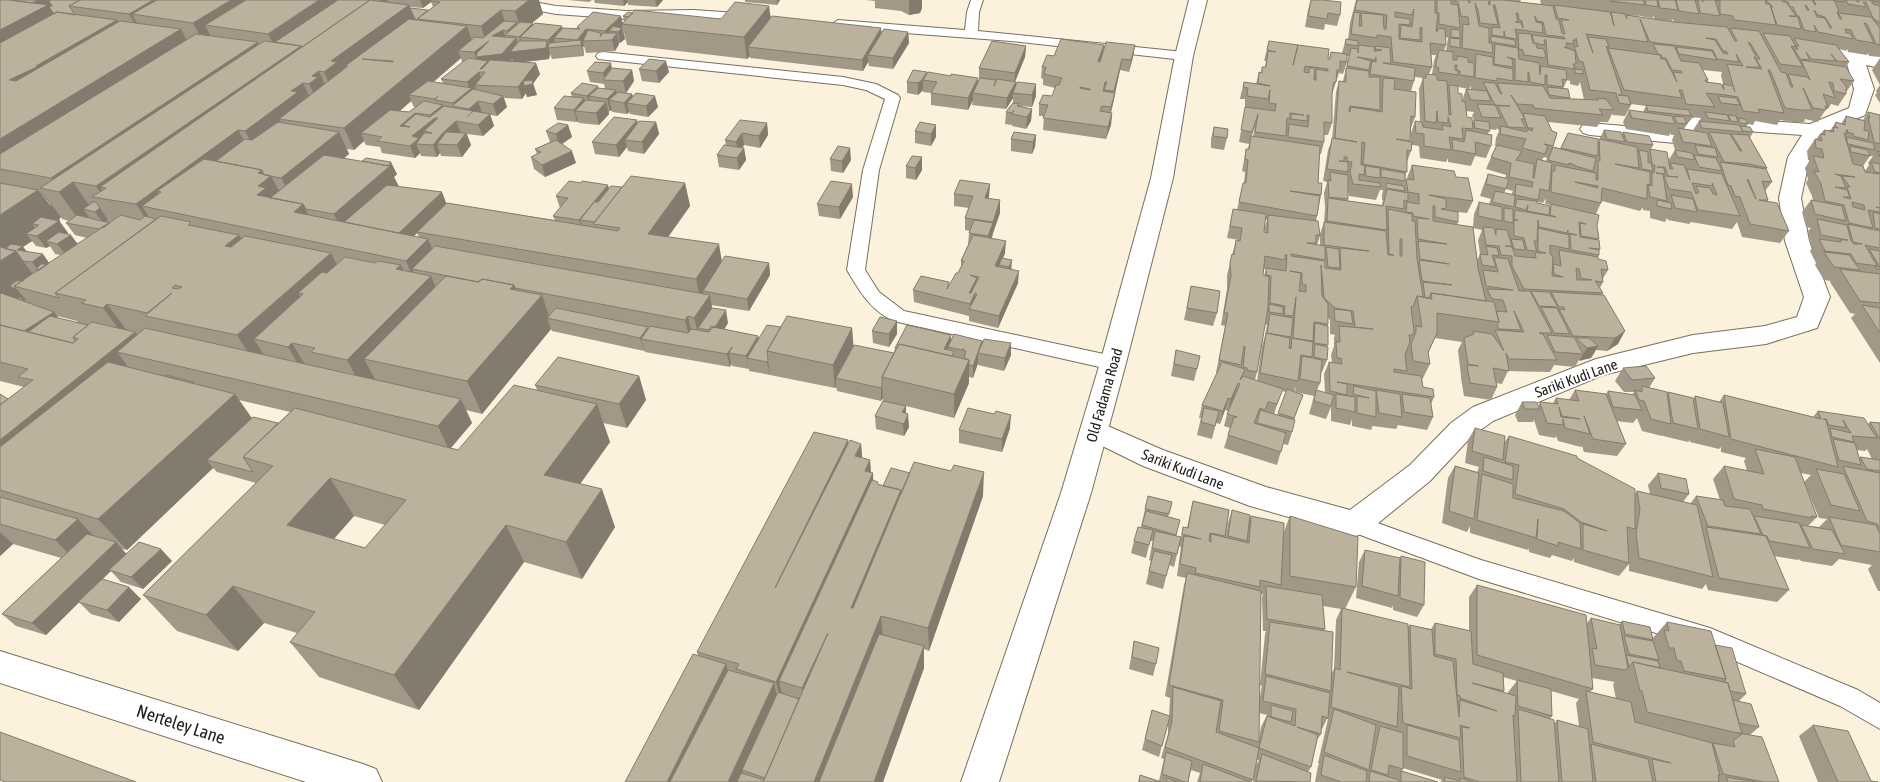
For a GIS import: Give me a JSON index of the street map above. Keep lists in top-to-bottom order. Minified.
{"streets":{"street":["Sariki Kudi Lane","Old Fadama Road","Nerteley Lane"]},"crossings":[["Sariki Kudi Lane","Old Fadama Road"]]}
